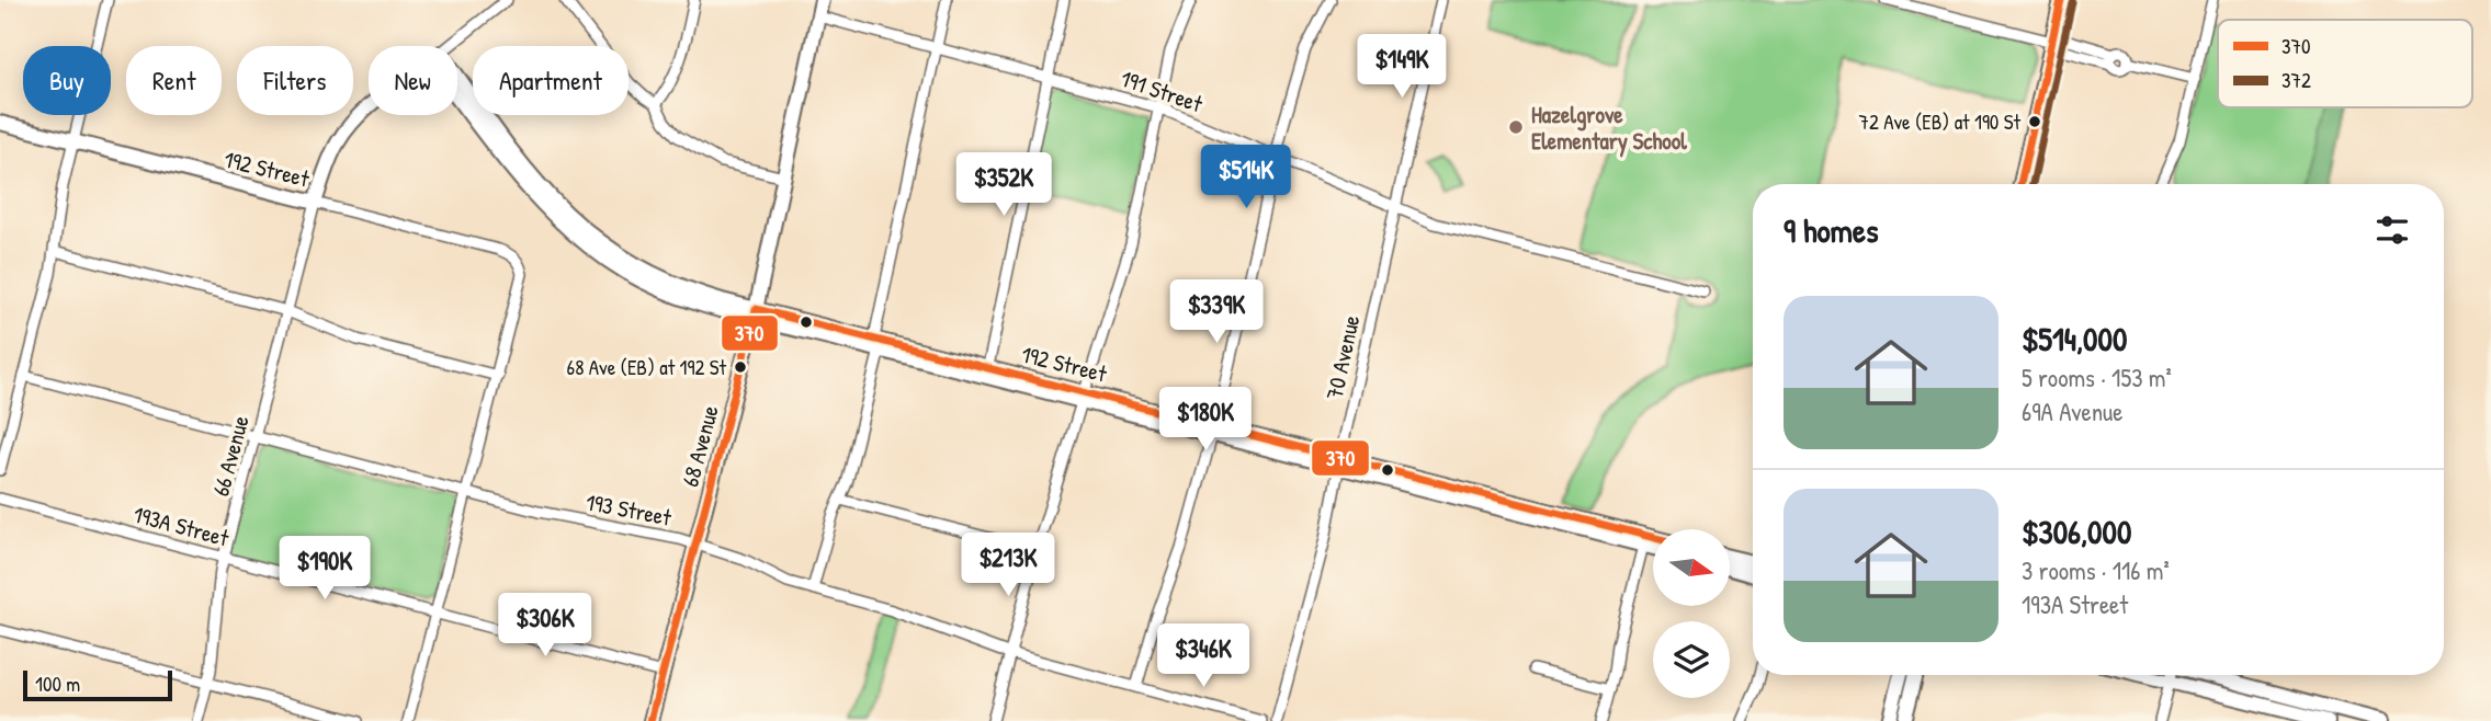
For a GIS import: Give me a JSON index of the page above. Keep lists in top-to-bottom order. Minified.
{"streets":{"main road":["192 Street","68 Avenue"],"street":["191 Street","70 Avenue","66 Avenue","193 Street","193A Street"]},"crossings":[["191 Street","70 Avenue"],["191 Street","68 Avenue"],["192 Street","70 Avenue"],["192 Street","68 Avenue"],["192 Street","66 Avenue"],["68 Avenue","193 Street"],["68 Avenue","193A Street"],["66 Avenue","193 Street"],["66 Avenue","193A Street"]],"places":["72 Ave (EB) at 190 St","Hazelgrove Elementary School","68 Ave (EB) at 192 St"],"lines":["transit line 370","transit line 372"],"legend":["370","372"],"scale_bar":"100 m","north":"right","page":{"price":["$149K","$514K","$352K","$339K","$180K","$213K","$190K","$306K","$346K"],"chip":["Buy","Rent","Filters","New","Apartment"],"heading":"9 homes","list":[{"name":"$514,000","note":"5 rooms · 153 m² · 69A Avenue"},{"name":"$306,000","note":"3 rooms · 116 m² · 193A Street"}],"scale":"100 m"}}
